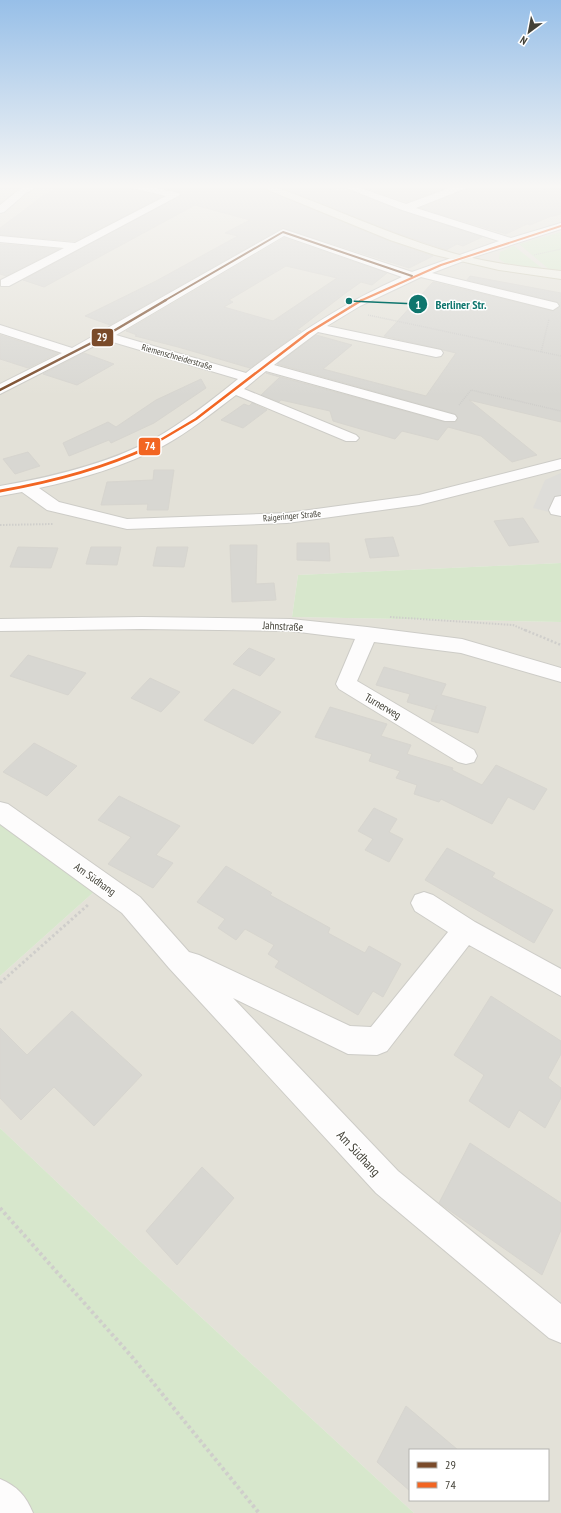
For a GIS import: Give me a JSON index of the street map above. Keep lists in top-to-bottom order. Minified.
{"streets":{"street":["Riemenschneiderstraße","Raigeringer Straße","Jahnstraße","Turnerweg","Am Südhang"]},"crossings":[["Jahnstraße","Turnerweg"]],"places":["Berliner Str."],"lines":["transit line 29","transit line 74"],"legend":["29","74"],"north":"bottom left"}
